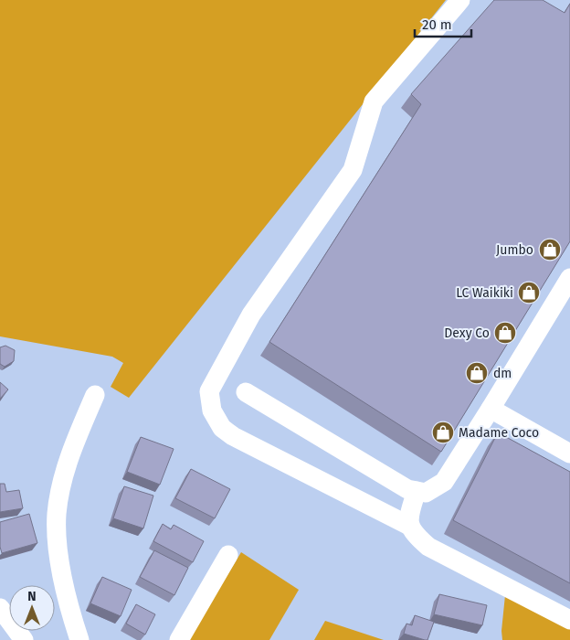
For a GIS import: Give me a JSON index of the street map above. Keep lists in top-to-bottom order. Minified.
{"places":{"shop":["Jumbo","LC Waikiki","Dexy Co","dm","Madame Coco"]},"scale_bar":"20 m","north":"top"}
